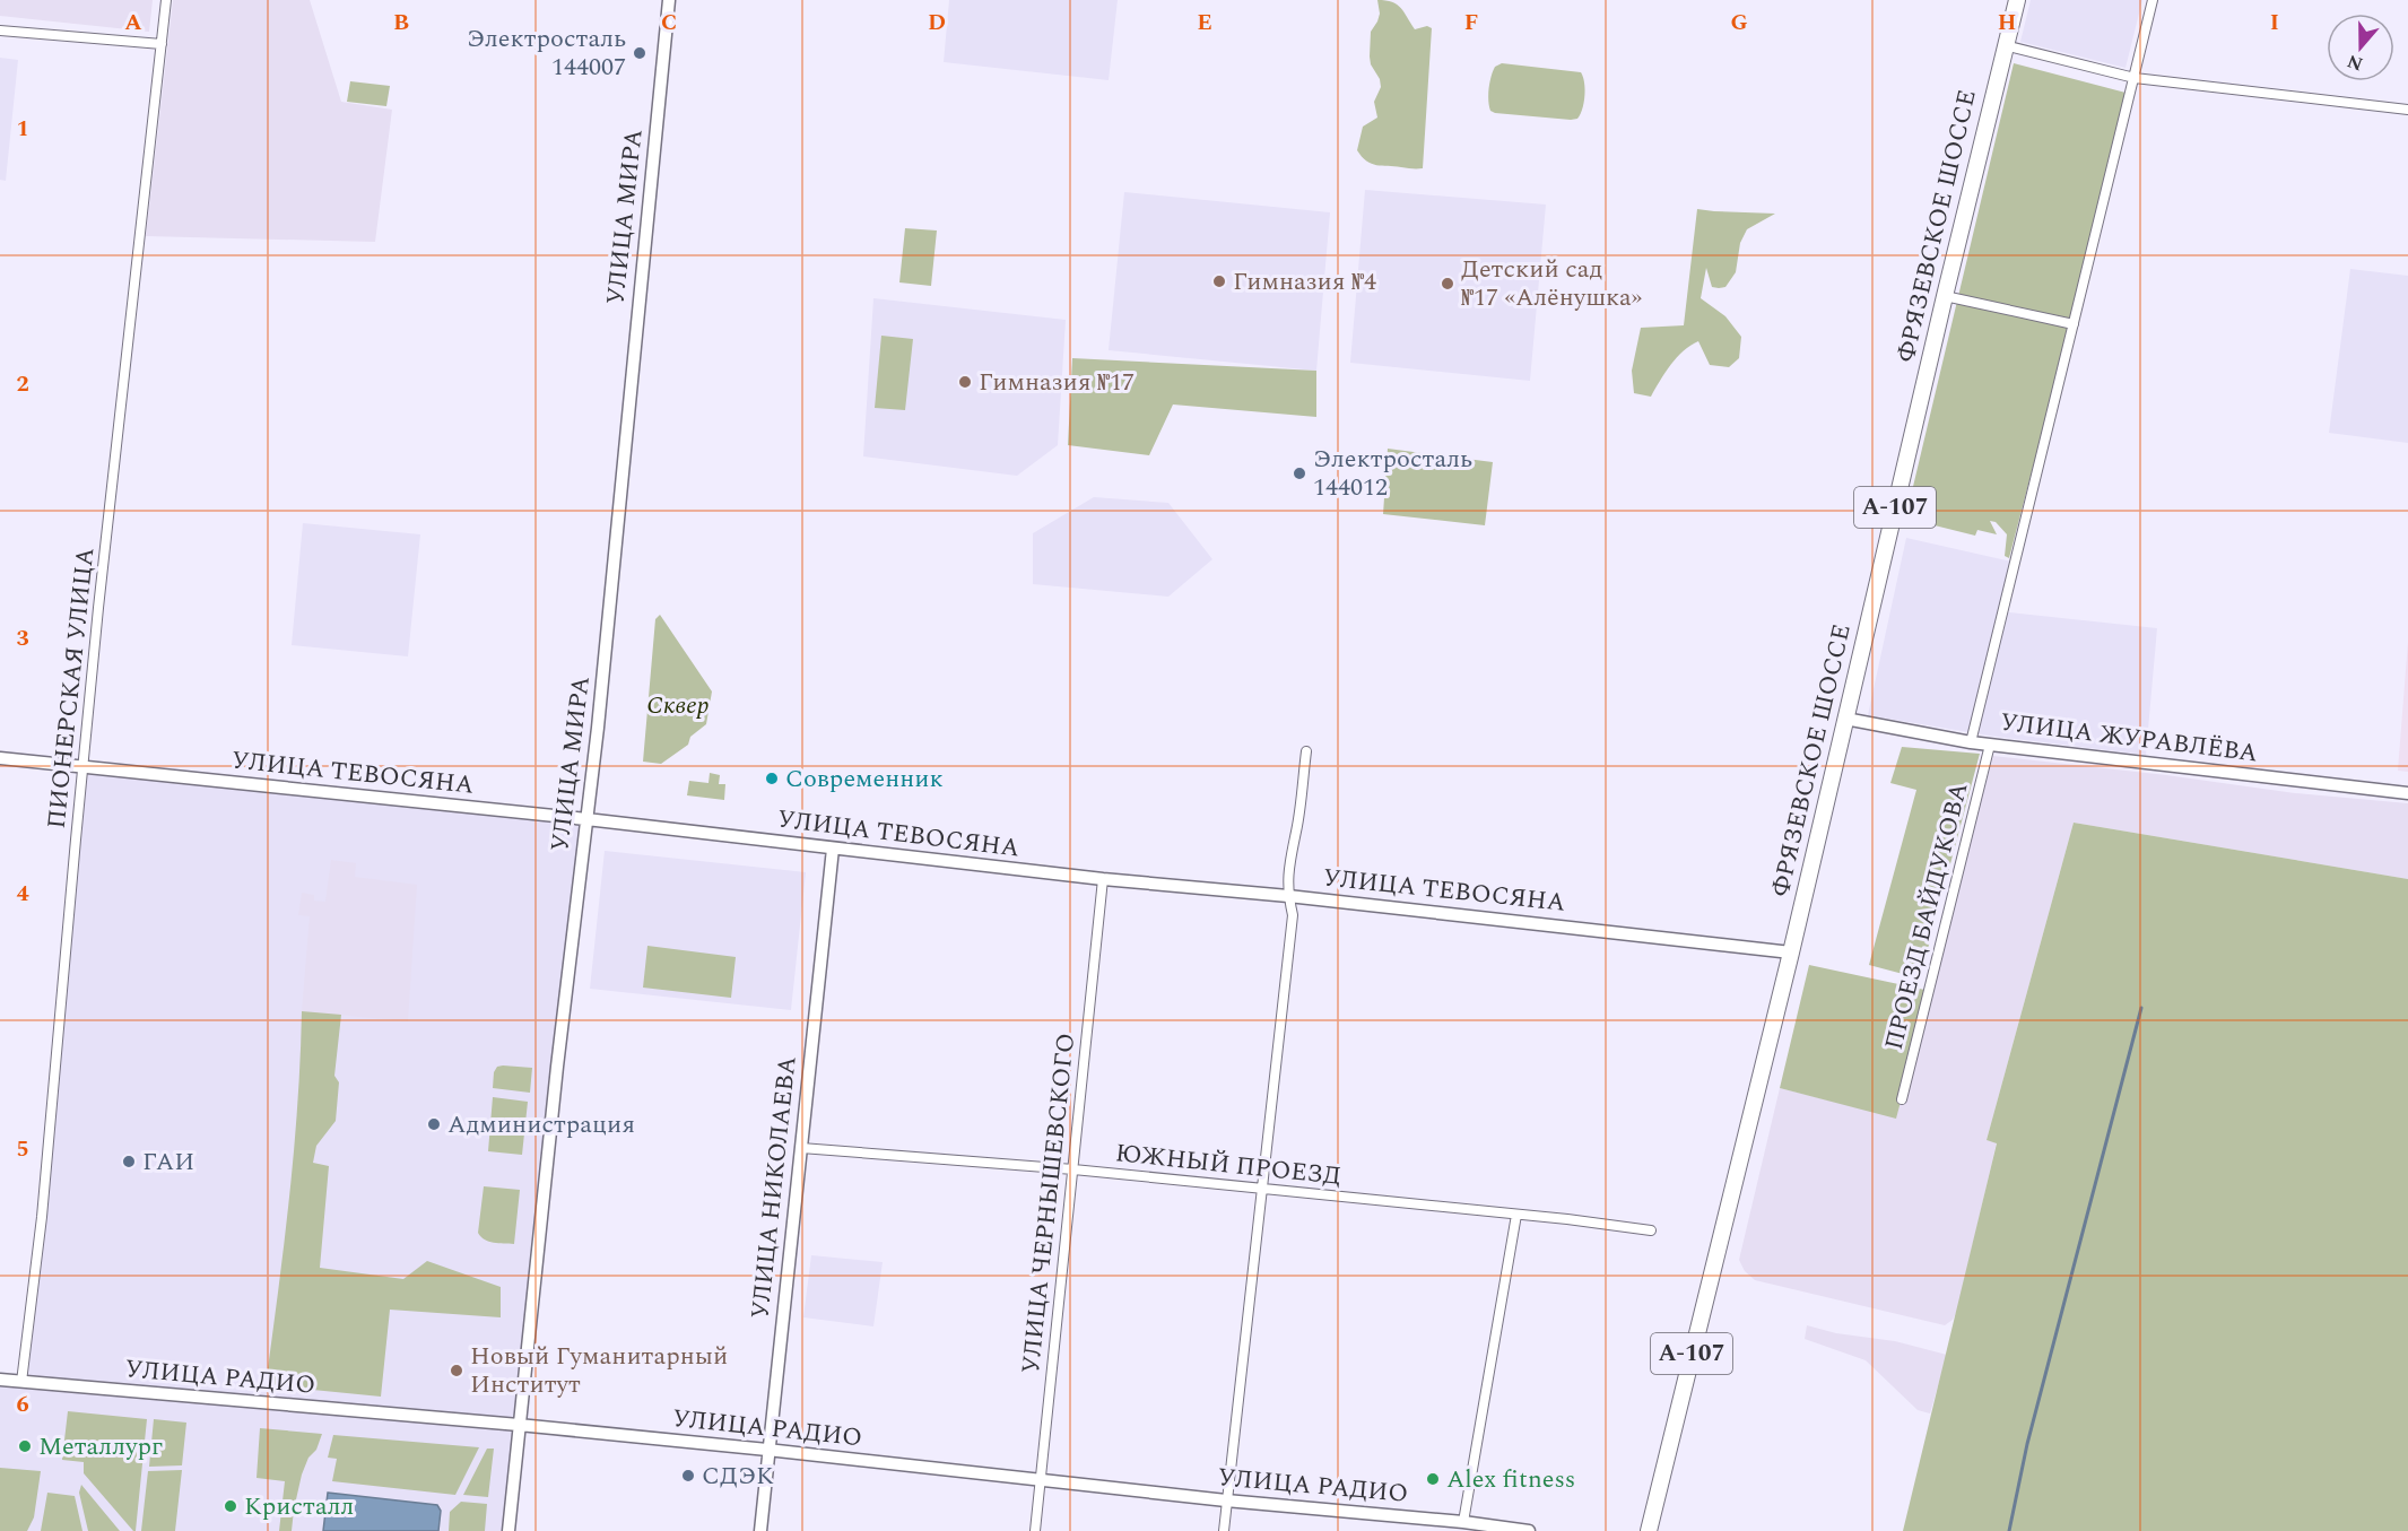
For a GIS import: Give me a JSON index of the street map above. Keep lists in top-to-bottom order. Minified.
{"streets":{"highway":["ФРЯЗЕВСКОЕ ШОССЕ","А-107"],"main road":["УЛИЦА МИРА","УЛИЦА ЖУРАВЛЁВА","УЛИЦА ТЕВОСЯНА","УЛИЦА НИКОЛАЕВА","УЛИЦА РАДИО"],"street":["ПИОНЕРСКАЯ УЛИЦА","ПРОЕЗД БАЙДУКОВА","ЮЖНЫЙ ПРОЕЗД","УЛИЦА ЧЕРНЫШЕВСКОГО"]},"crossings":[["УЛИЦА МИРА","УЛИЦА ТЕВОСЯНА"],["УЛИЦА МИРА","УЛИЦА РАДИО"],["ФРЯЗЕВСКОЕ ШОССЕ","УЛИЦА ЖУРАВЛЁВА"],["ФРЯЗЕВСКОЕ ШОССЕ","УЛИЦА ТЕВОСЯНА"],["ПИОНЕРСКАЯ УЛИЦА","УЛИЦА ТЕВОСЯНА"],["ПИОНЕРСКАЯ УЛИЦА","УЛИЦА РАДИО"],["УЛИЦА ЖУРАВЛЁВА","ПРОЕЗД БАЙДУКОВА"],["УЛИЦА ТЕВОСЯНА","УЛИЦА НИКОЛАЕВА"],["УЛИЦА ТЕВОСЯНА","УЛИЦА ЧЕРНЫШЕВСКОГО"],["ЮЖНЫЙ ПРОЕЗД","УЛИЦА НИКОЛАЕВА"],["ЮЖНЫЙ ПРОЕЗД","УЛИЦА ЧЕРНЫШЕВСКОГО"],["УЛИЦА НИКОЛАЕВА","УЛИЦА РАДИО"],["УЛИЦА ЧЕРНЫШЕВСКОГО","УЛИЦА РАДИО"]],"parks":["Сквер"],"places":["Электросталь 144007","Гимназия №4","Детский сад №17 «Алёнушка»","Гимназия №17","Электросталь 144012","Современник","Администрация","ГАИ","Новый Гуманитарный Институт","Металлург","СДЭК","Alex fitness","Кристалл"],"north":"bottom","grid":{"columns":["A","B","C","D","E","F","G","H","I"],"rows":["1","2","3","4","5","6"]}}
